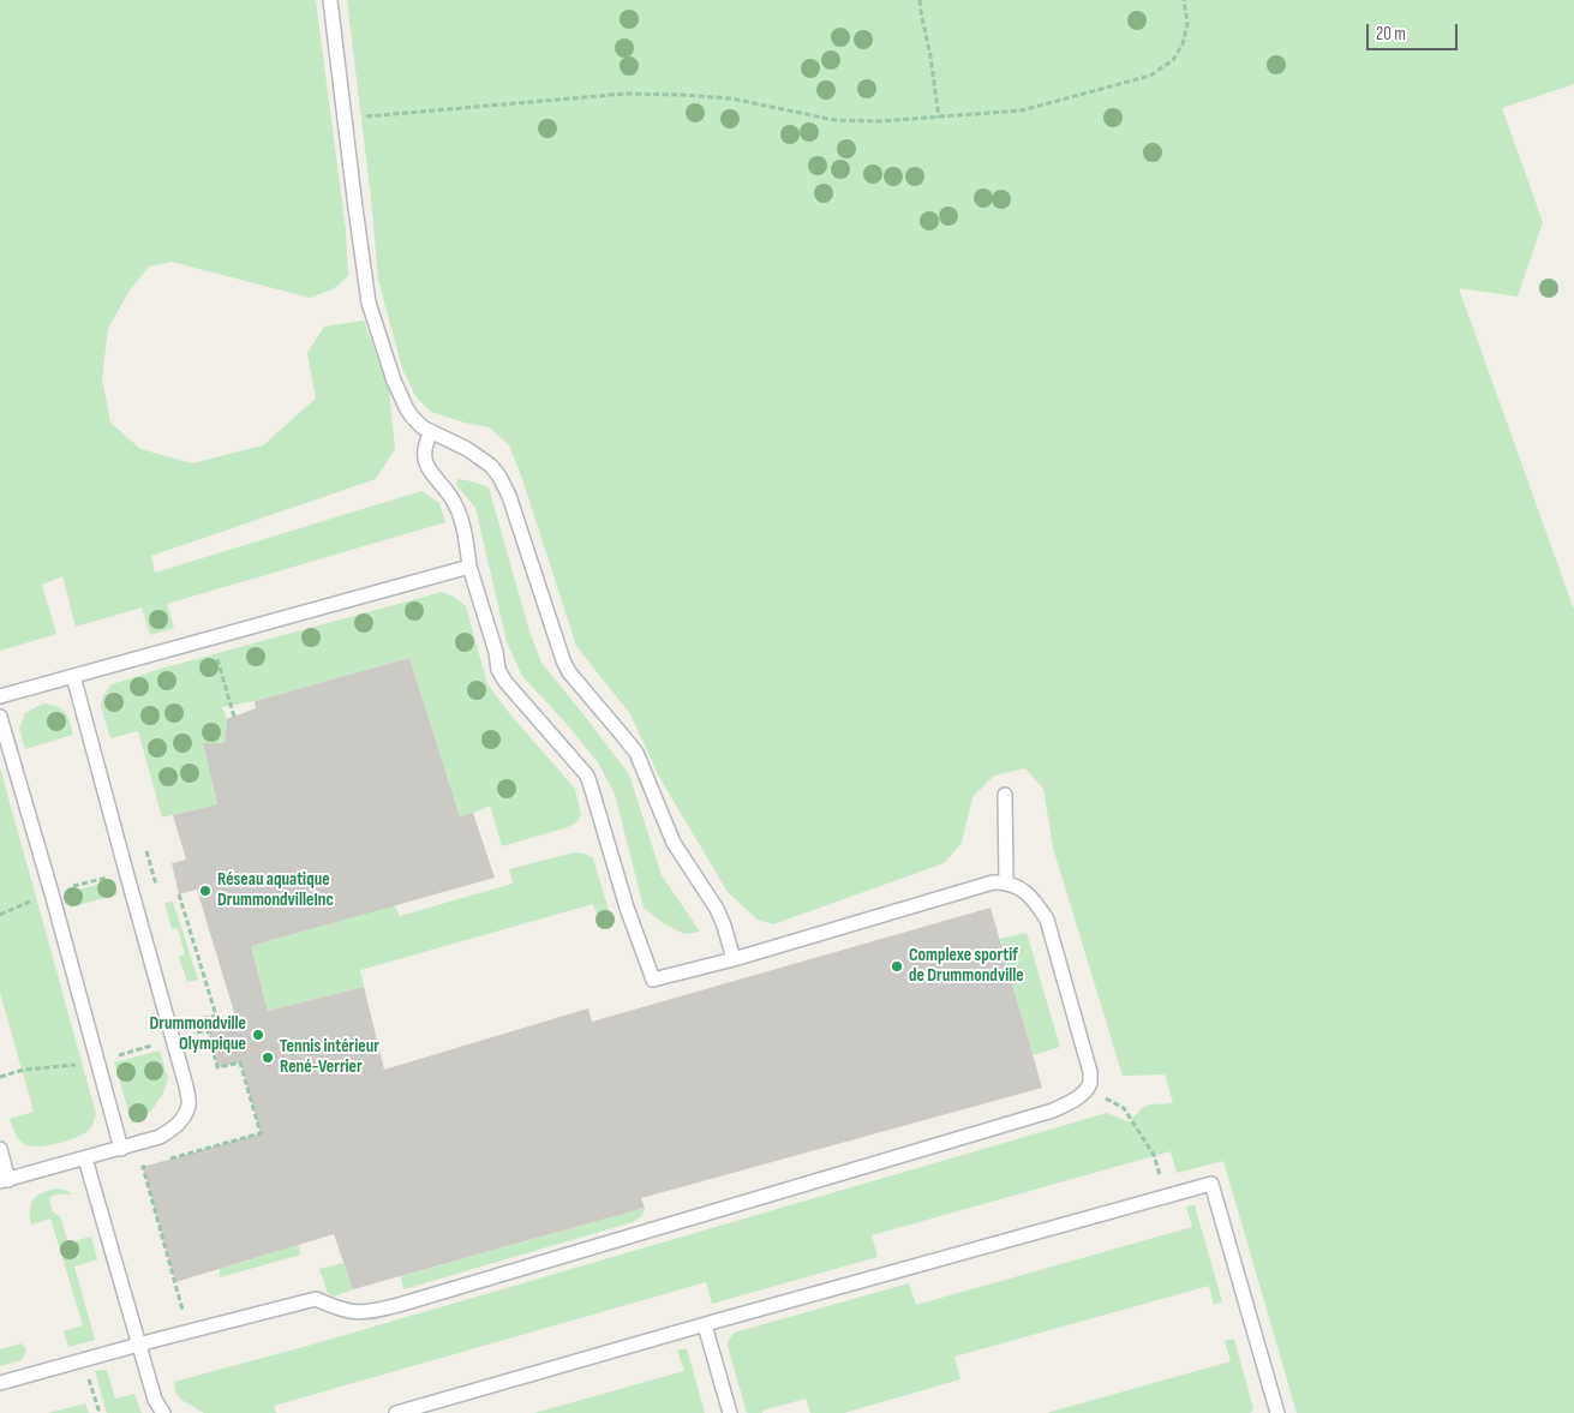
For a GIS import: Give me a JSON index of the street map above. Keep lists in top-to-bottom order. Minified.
{"places":["Réseau aquatique DrummondvilleInc","Complexe sportif de Drummondville","Drummondville Olympique","Tennis intérieur René-Verrier"],"scale_bar":"20 m"}
